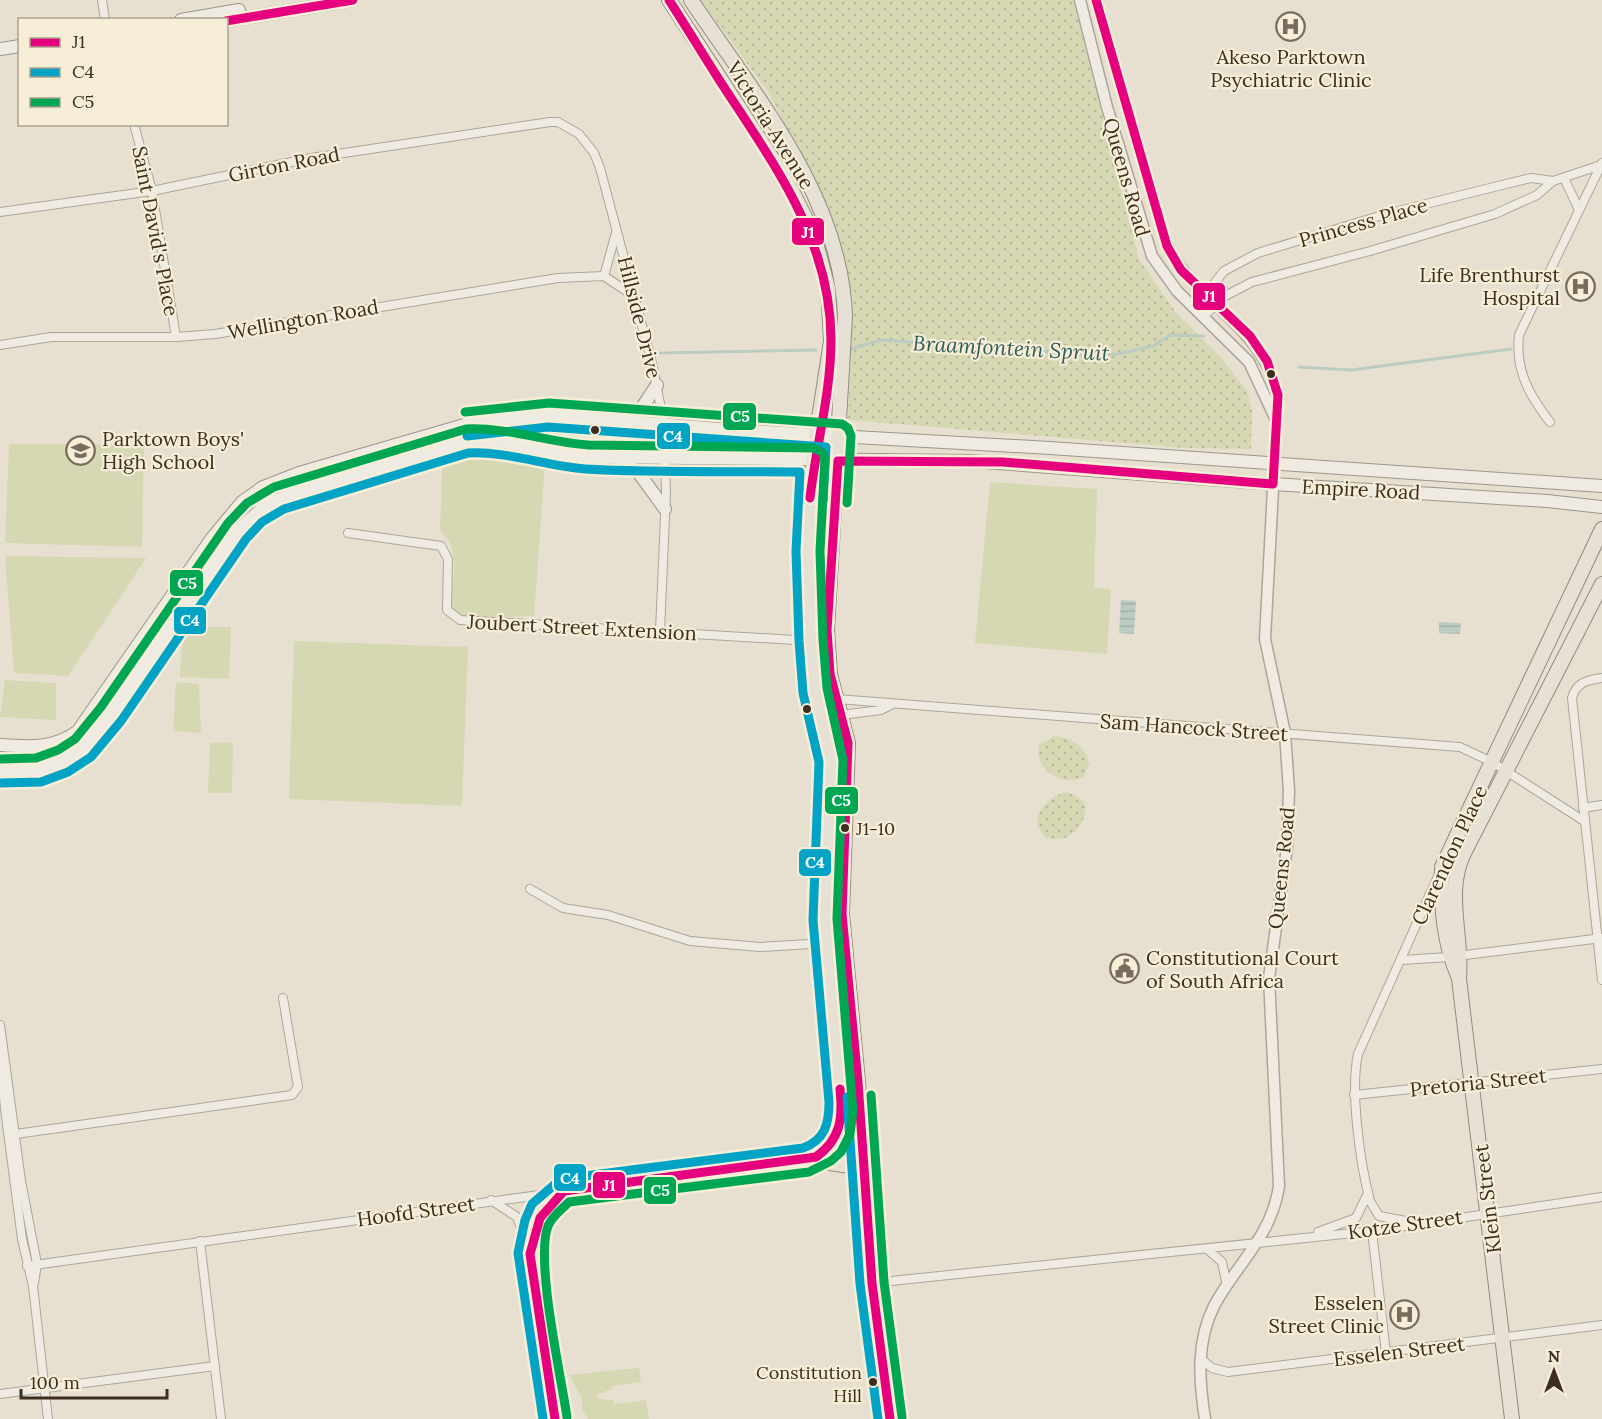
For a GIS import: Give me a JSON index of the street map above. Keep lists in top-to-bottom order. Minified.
{"streets":{"main road":["Victoria Avenue","Empire Road","Clarendon Place","Klein Street","Hoofd Street"],"street":["Girton Road","Queens Road","Princess Place","Saint David's Place","Hillside Drive","Wellington Road","Joubert Street Extension","Sam Hancock Street","Pretoria Street","Kotze Street","Esselen Street"]},"crossings":[["Victoria Avenue","Empire Road"],["Victoria Avenue","Joubert Street Extension"],["Victoria Avenue","Sam Hancock Street"],["Victoria Avenue","Hoofd Street"],["Victoria Avenue","Kotze Street"],["Girton Road","Saint David's Place"],["Girton Road","Hillside Drive"],["Queens Road","Princess Place"],["Queens Road","Empire Road"],["Queens Road","Sam Hancock Street"],["Queens Road","Kotze Street"],["Queens Road","Esselen Street"],["Saint David's Place","Wellington Road"],["Hillside Drive","Empire Road"],["Hillside Drive","Joubert Street Extension"],["Sam Hancock Street","Clarendon Place"],["Clarendon Place","Pretoria Street"],["Clarendon Place","Klein Street"],["Clarendon Place","Kotze Street"],["Pretoria Street","Klein Street"],["Klein Street","Kotze Street"],["Klein Street","Esselen Street"]],"water":["Braamfontein Spruit"],"places":{"hospital":["Akeso Parktown Psychiatric Clinic","Life Brenthurst Hospital","Esselen Street Clinic"],"school or university":["Parktown Boys' High School"],"other":["J1-10","Constitution Hill"],"public building":["Constitutional Court of South Africa"]},"lines":["transit line J1","transit line C5","transit line C4"],"legend":["J1","C4","C5"],"scale_bar":"100 m","north":"top"}
